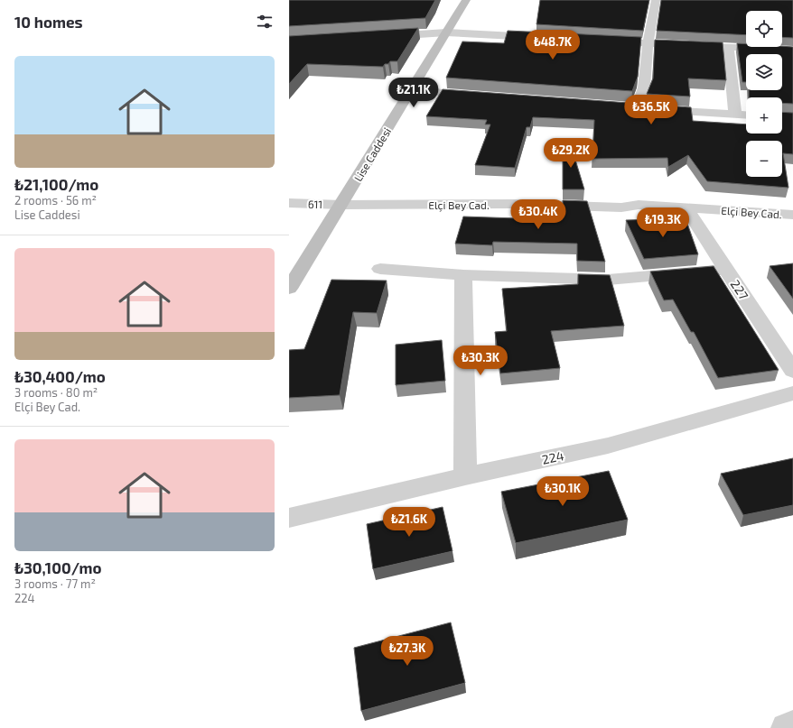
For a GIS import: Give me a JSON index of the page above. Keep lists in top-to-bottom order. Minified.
{"streets":{"street":["Lise Caddesi","611","Elçi Bey Cad.","227","224"]},"crossings":[["Lise Caddesi","611"],["Lise Caddesi","Elçi Bey Cad."],["611","Elçi Bey Cad."],["Elçi Bey Cad.","227"]],"page":{"heading":"10 homes","map_buttons":["+","−"],"price":["₺48.7K","₺21.1K","₺36.5K","₺29.2K","₺30.4K","₺19.3K","₺30.3K","₺30.1K","₺21.6K","₺27.3K"],"list":[{"name":"₺21,100/mo","note":"2 rooms · 56 m² · Lise Caddesi"},{"name":"₺30,400/mo","note":"3 rooms · 80 m² · Elçi Bey Cad."},{"name":"₺30,100/mo","note":"3 rooms · 77 m² · 224"}]}}
